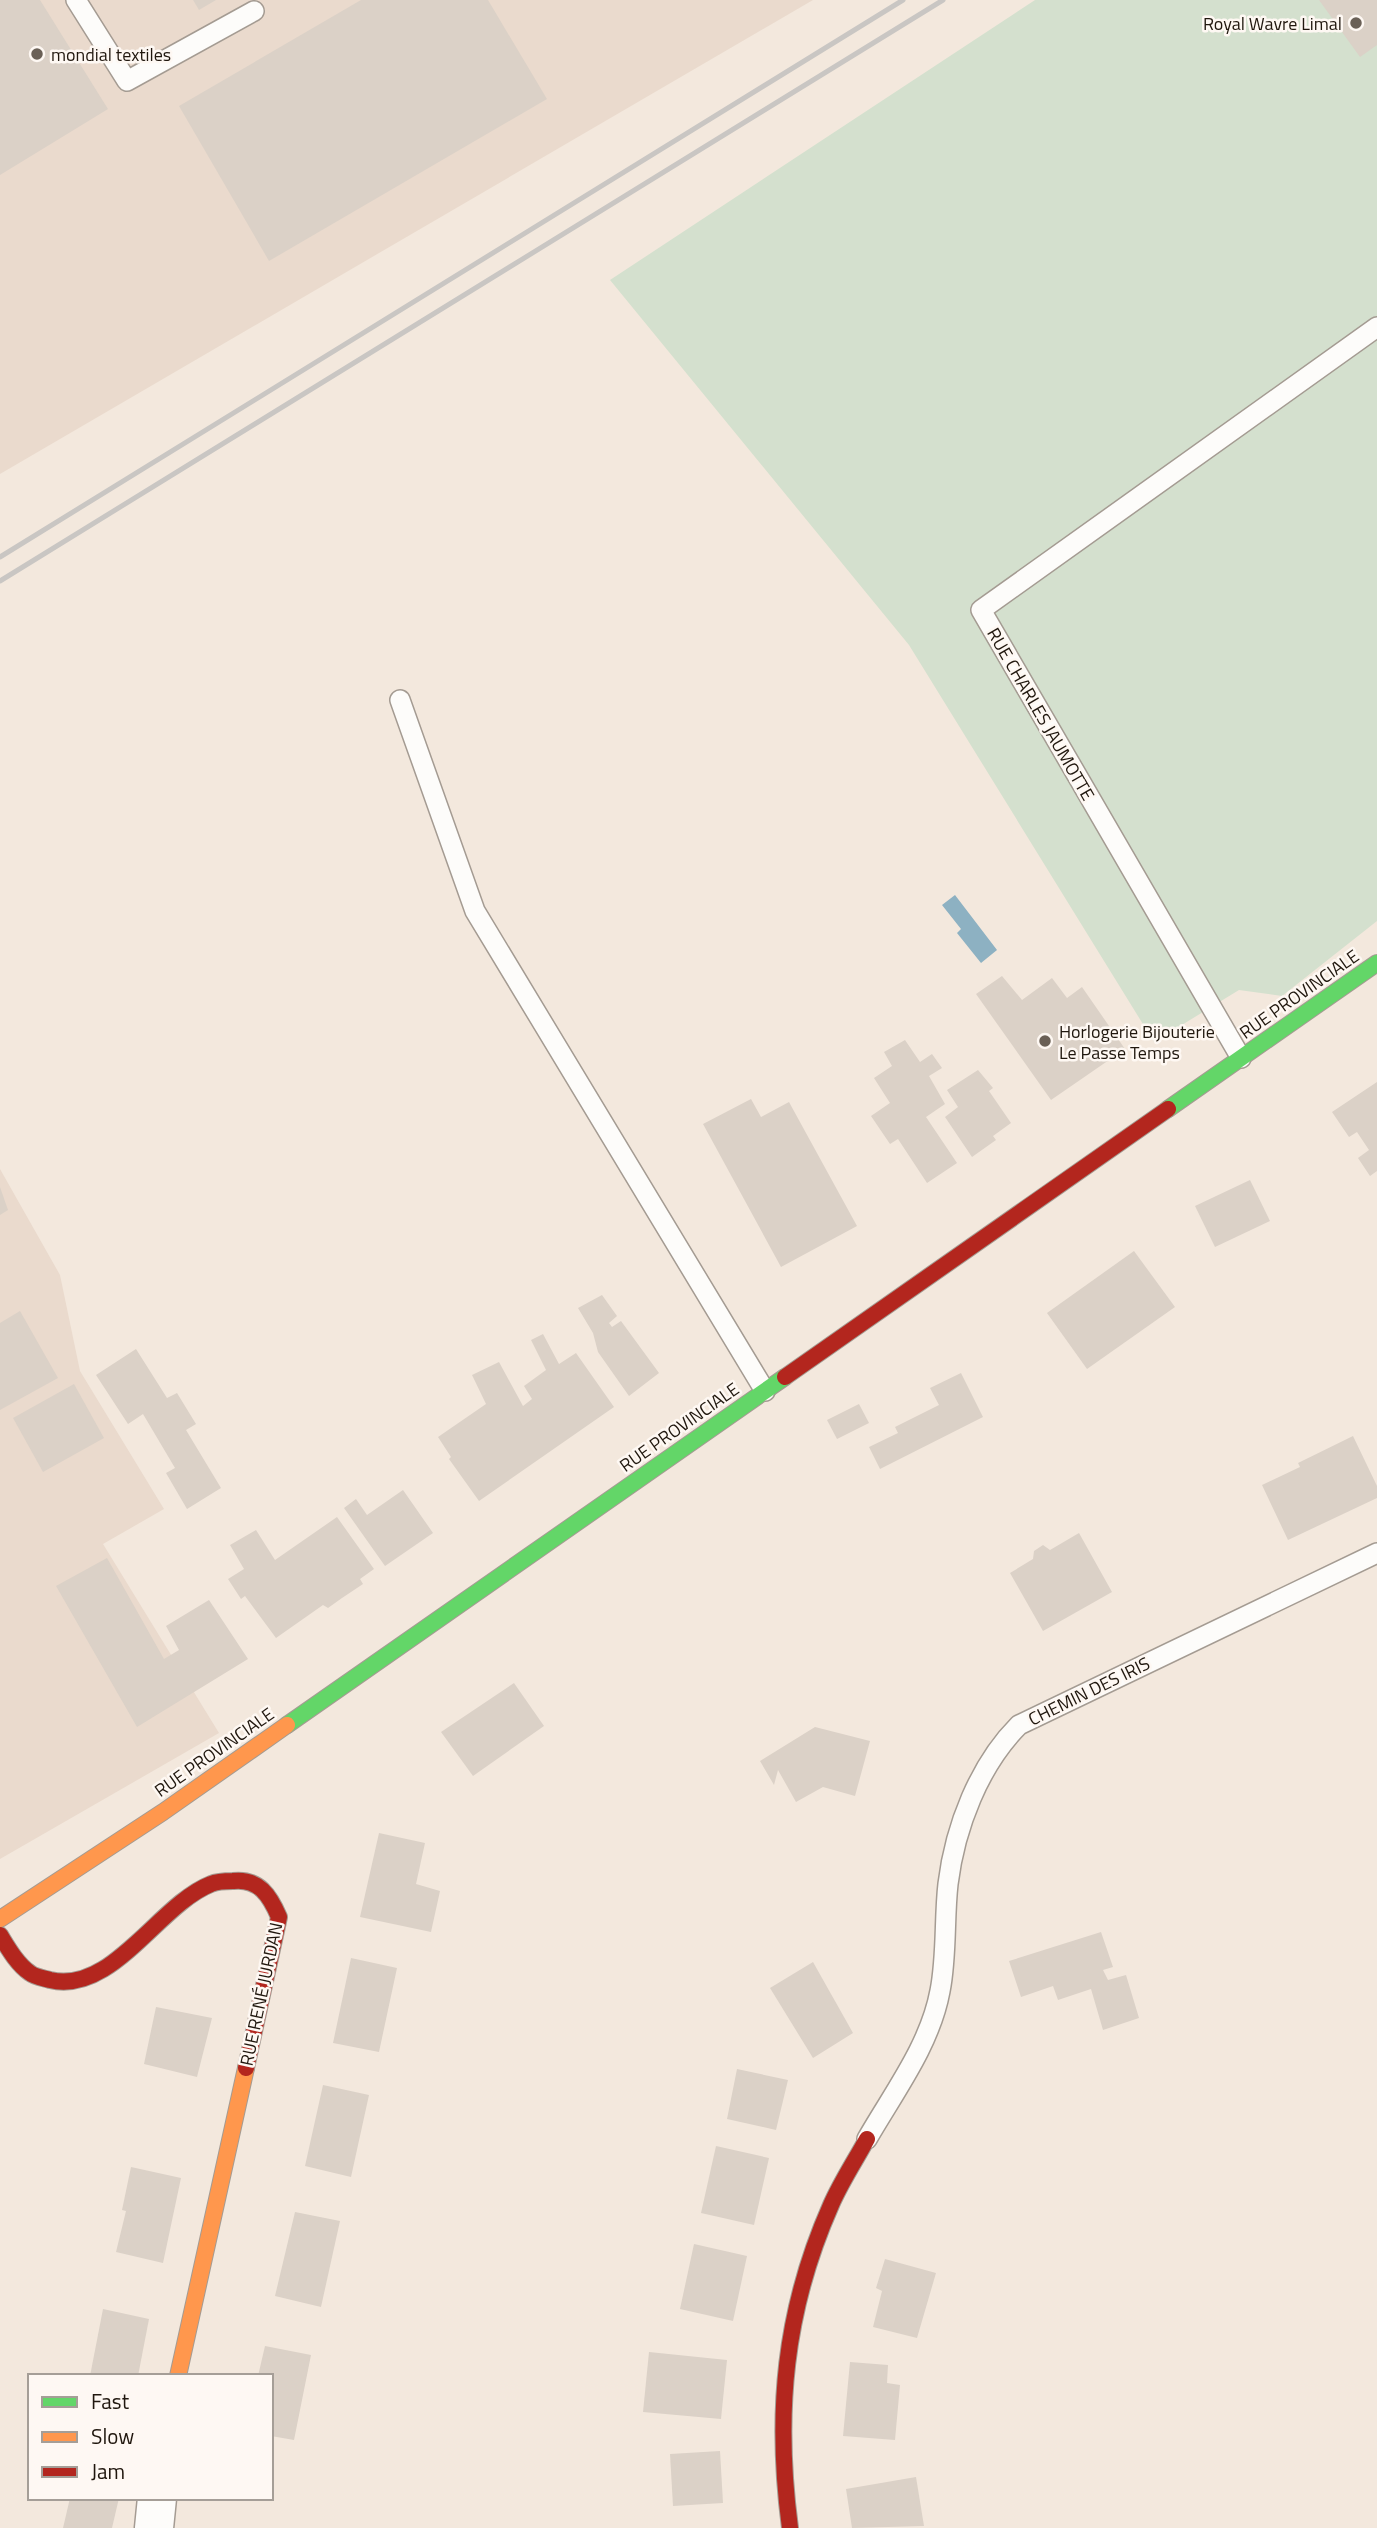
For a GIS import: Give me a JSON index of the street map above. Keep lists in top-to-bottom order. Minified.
{"streets":{"main road":["RUE PROVINCIALE","RUE RENÉ JURDAN"],"lane":["RUE CHARLES JAUMOTTE","CHEMIN DES IRIS"]},"crossings":[["RUE CHARLES JAUMOTTE","RUE PROVINCIALE"]],"places":["Royal Wavre Limal","mondial textiles","Horlogerie Bijouterie Le Passe Temps"],"legend":["Fast","Slow","Jam"]}
